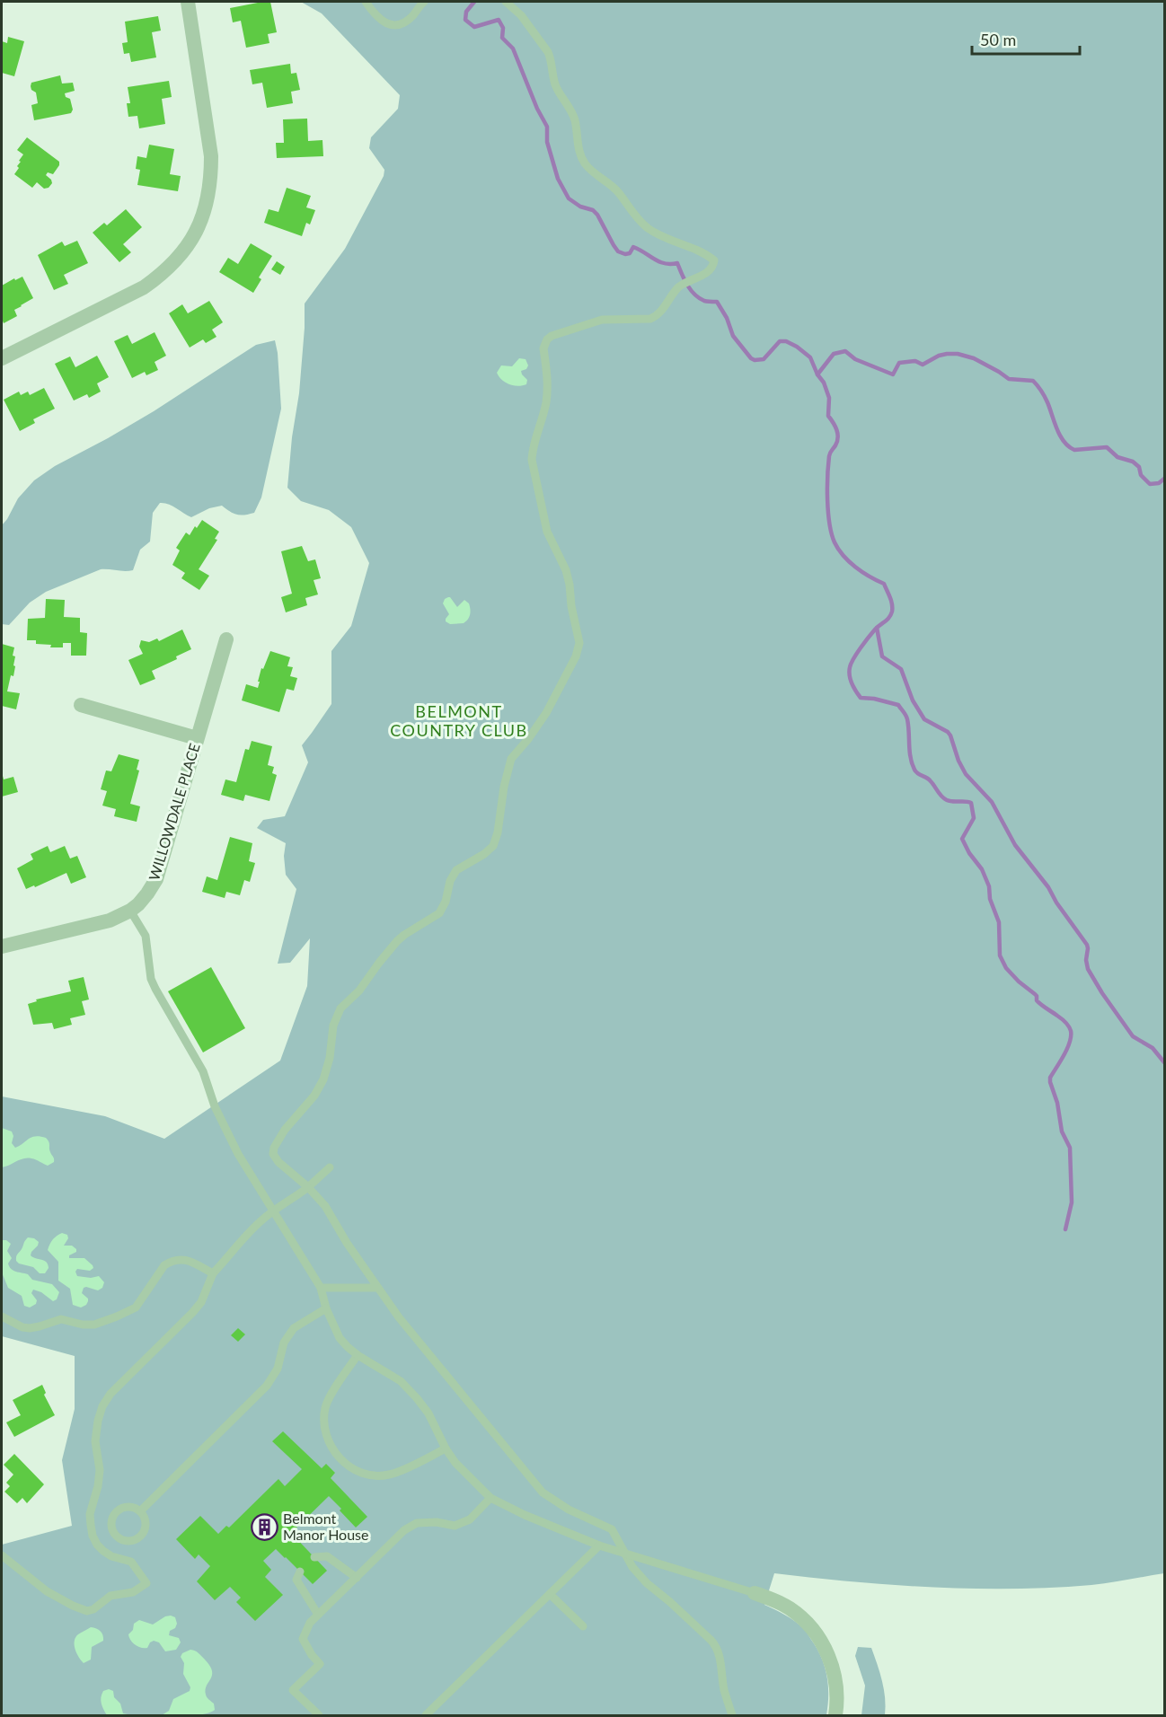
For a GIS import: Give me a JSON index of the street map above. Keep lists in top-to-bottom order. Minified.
{"streets":{"street":["WILLOWDALE PLACE"]},"districts":["BELMONT COUNTRY CLUB"],"places":{"building":["Belmont Manor House"]},"scale_bar":"50 m"}
